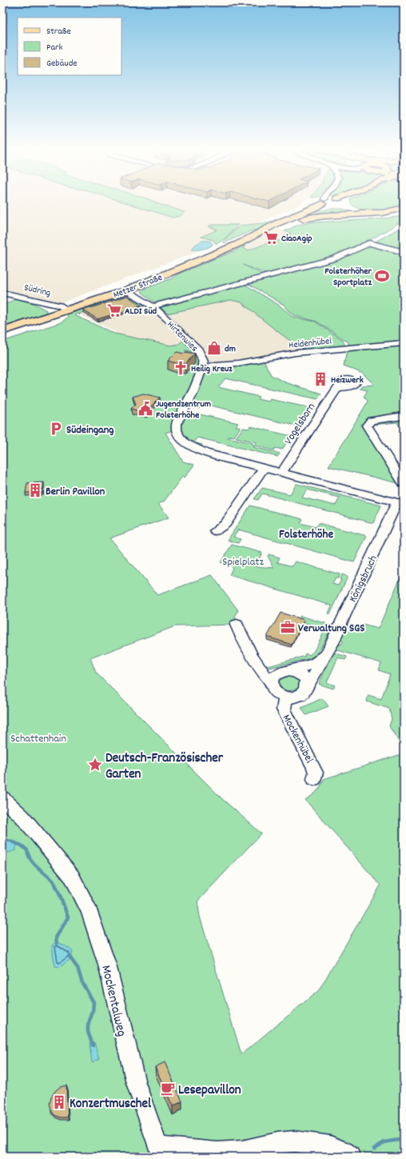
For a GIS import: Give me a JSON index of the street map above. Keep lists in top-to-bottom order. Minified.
{"streets":{"main road":["Metzer Straße"],"street":["Südring","Hirtenwies","Heidenhübel","Vogelsborn","Königsbruch","Mockenhübel","Mockentalweg"]},"crossings":[["Metzer Straße","Südring"],["Metzer Straße","Hirtenwies"],["Hirtenwies","Heidenhübel"],["Hirtenwies","Vogelsborn"],["Hirtenwies","Königsbruch"],["Königsbruch","Mockenhübel"]],"districts":["Folsterhöhe"],"parks":["Spielplatz","Schattenhain"],"places":{"supermarket":["CiaoAgip","ALDI Süd"],"sports":["Folsterhöher Sportplatz"],"shop":["dm"],"church":["Heilig Kreuz"],"building":["Heizwerk","Berlin Pavillon","Konzertmuschel"],"public building":["Jugendzentrum Folsterhöhe"],"parking":["Südeingang"],"office":["Verwaltung SGS"],"place":["Deutsch-Französischer Garten"],"cafe":["Lesepavillon"]},"legend":["Straße","Park","Gebäude"]}
